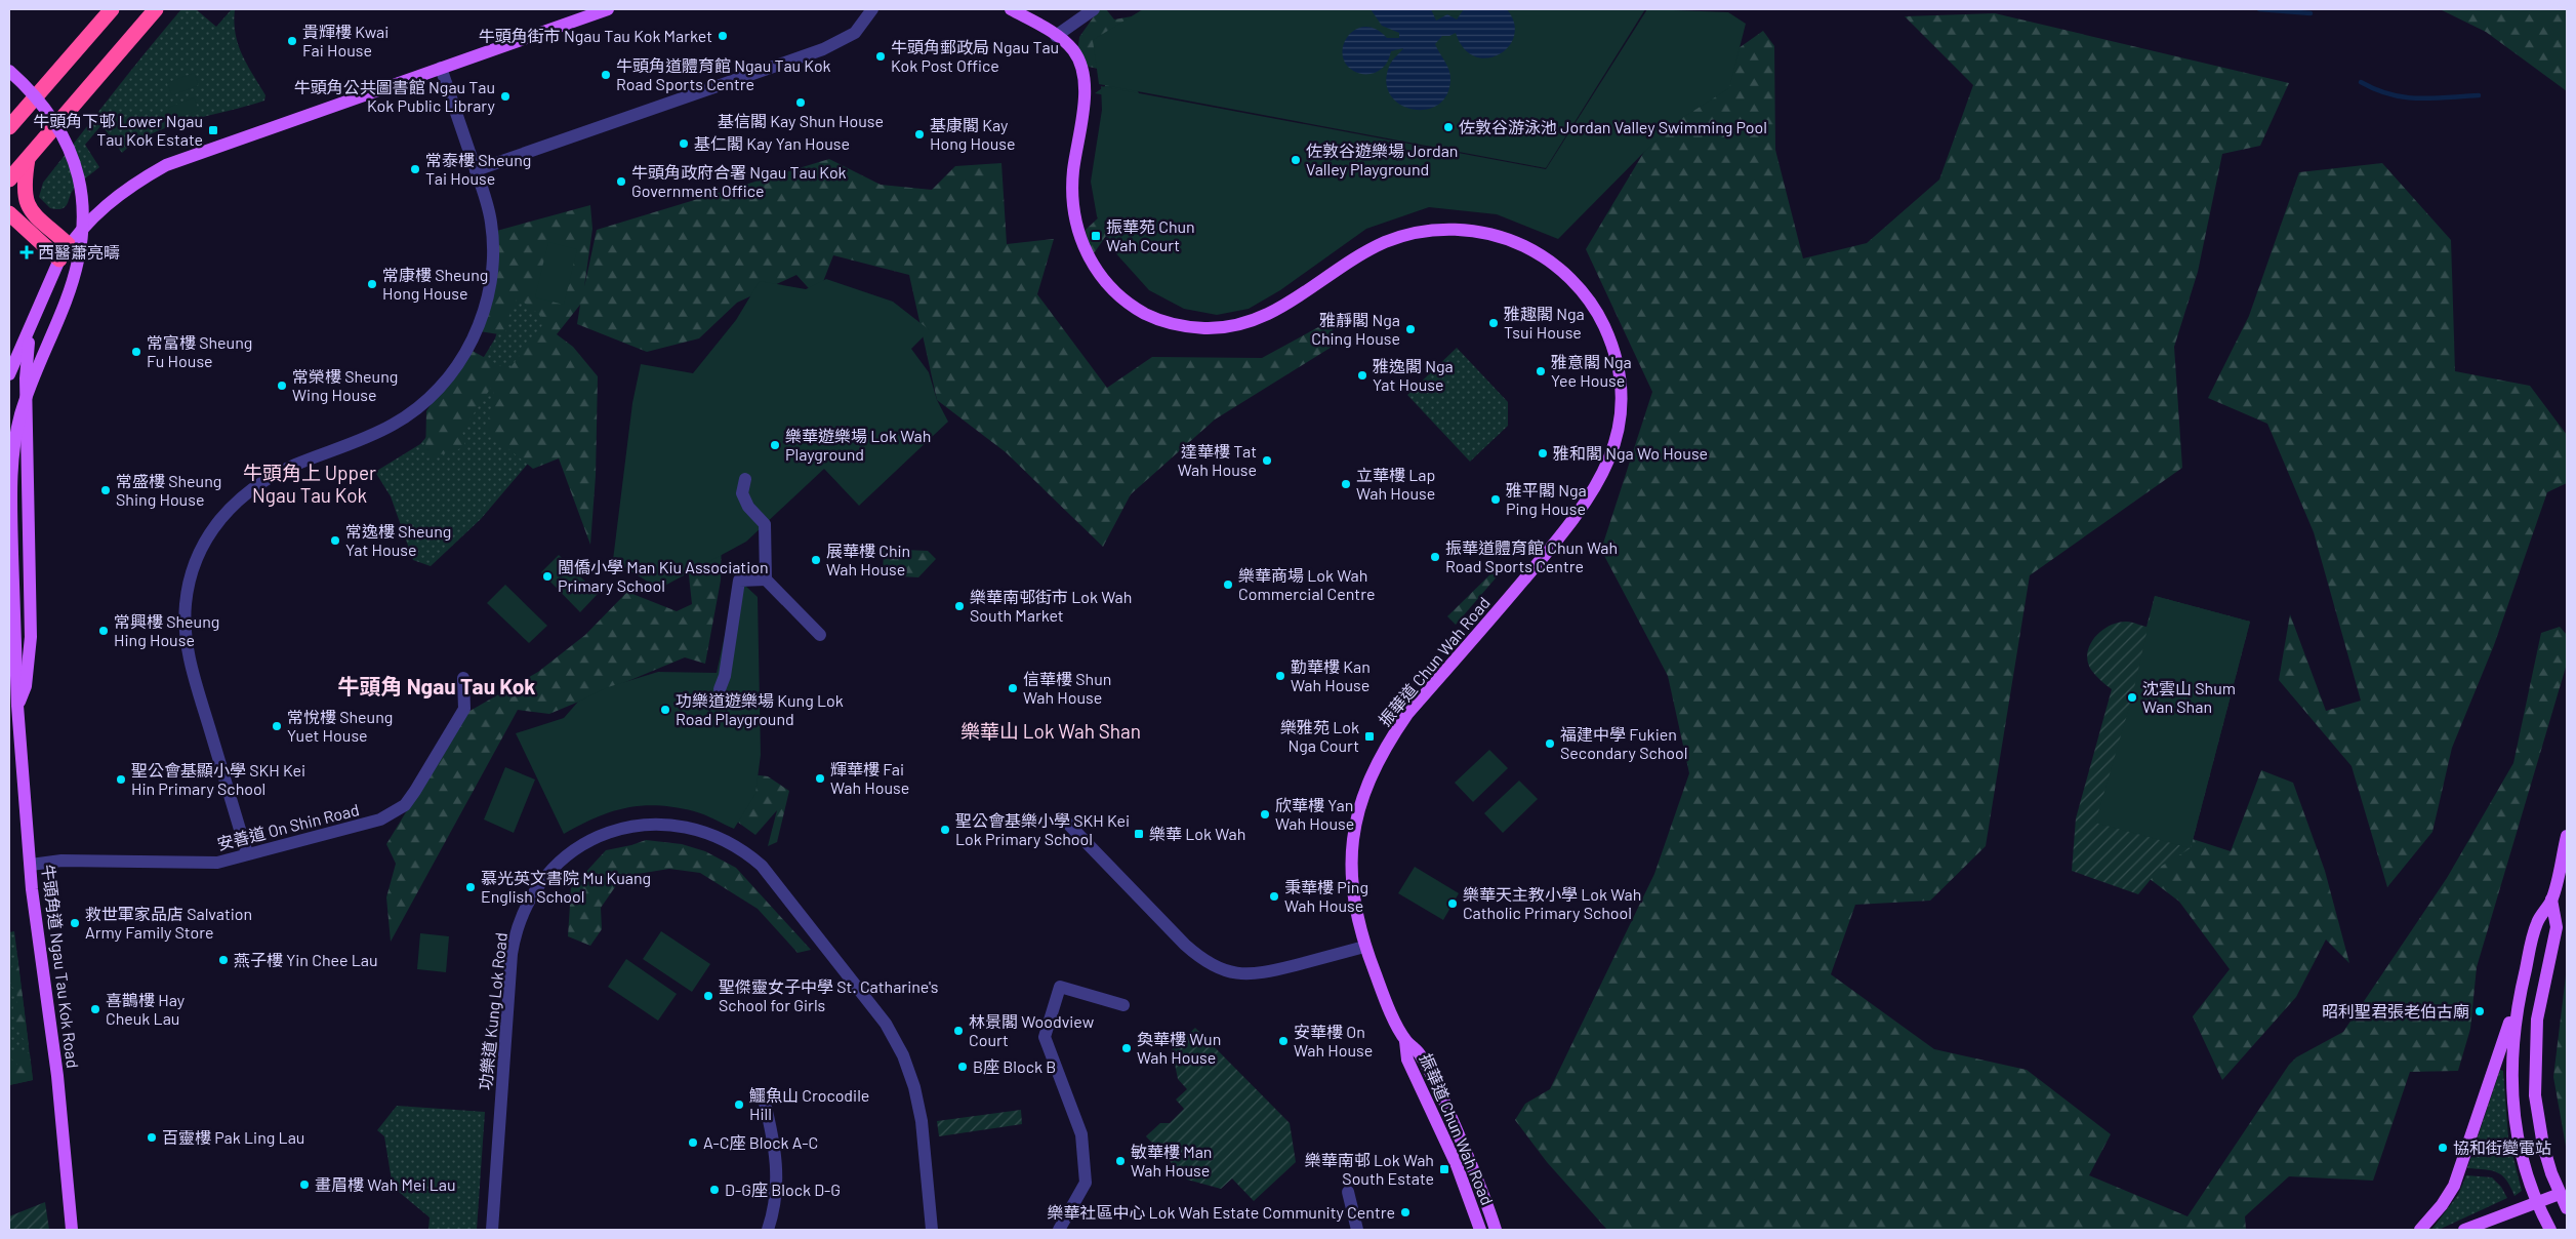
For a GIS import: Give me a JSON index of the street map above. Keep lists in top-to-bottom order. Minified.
{"streets":{"main road":["振華道 Chun Wah Road","牛頭角道 Ngau Tau Kok Road"],"street":["安善道 On Shin Road","功樂道 Kung Lok Road"]},"crossings":[["安善道 On Shin Road","牛頭角道 Ngau Tau Kok Road"]],"districts":["牛頭角上 Upper Ngau Tau Kok","牛頭角 Ngau Tau Kok","樂華山 Lok Wah Shan"],"places":{"other":["牛頭角街市 Ngau Tau Kok Market","貴輝樓 Kwai Fai House","牛頭角郵政局 Ngau Tau Kok Post Office","牛頭角道體育館 Ngau Tau Kok Road Sports Centre","牛頭角公共圖書館 Ngau Tau Kok Public Library","基信閣 Kay Shun House","佐敦谷游泳池 Jordan Valley Swimming Pool","基康閣 Kay Hong House","基仁閣 Kay Yan House","佐敦谷遊樂場 Jordan Valley Playground","常泰樓 Sheung Tai House","牛頭角政府合署 Ngau Tau Kok Government Office","常康樓 Sheung Hong House","雅趣閣 Nga Tsui House","雅靜閣 Nga Ching House","常富樓 Sheung Fu House","雅意閣 Nga Yee House","雅逸閣 Nga Yat House","常榮樓 Sheung Wing House","樂華遊樂場 Lok Wah Playground","雅和閣 Nga Wo House","達華樓 Tat Wah House","立華樓 Lap Wah House","常盛樓 Sheung Shing House","雅平閣 Nga Ping House","常逸樓 Sheung Yat House","振華道體育館 Chun Wah Road Sports Centre","展華樓 Chin Wah House","閩僑小學 Man Kiu Association Primary School","樂華商場 Lok Wah Commercial Centre","樂華南邨街市 Lok Wah South Market","常興樓 Sheung Hing House","勤華樓 Kan Wah House","信華樓 Shun Wah House","沈雲山 Shum Wan Shan","功樂道遊樂場 Kung Lok Road Playground","常悅樓 Sheung Yuet House","福建中學 Fukien Secondary School","輝華樓 Fai Wah House","聖公會基顯小學 SKH Kei Hin Primary School","欣華樓 Yan Wah House","聖公會基樂小學 SKH Kei Lok Primary School","慕光英文書院 Mu Kuang English School","秉華樓 Ping Wah House","樂華天主教小學 Lok Wah Catholic Primary School","救世軍家品店 Salvation Army Family Store","燕子樓 Yin Chee Lau","聖傑靈女子中學 St. Catharine's School for Girls","喜鵲樓 Hay Cheuk Lau","昭利聖君張老伯古廟","林景閣 Woodview Court","安華樓 On Wah House","奐華樓 Wun Wah House","B座 Block B","鱷魚山 Crocodile Hill","百靈樓 Pak Ling Lau","A-C座 Block A-C","協和街變電站","敏華樓 Man Wah House","畫眉樓 Wah Mei Lau","D-G座 Block D-G","樂華社區中心 Lok Wah Estate Community Centre"],"transit":["牛頭角下邨 Lower Ngau Tau Kok Estate","振華苑 Chun Wah Court","樂雅苑 Lok Nga Court","樂華 Lok Wah","樂華南邨 Lok Wah South Estate"],"health":["西醫蕭亮疇"]}}
